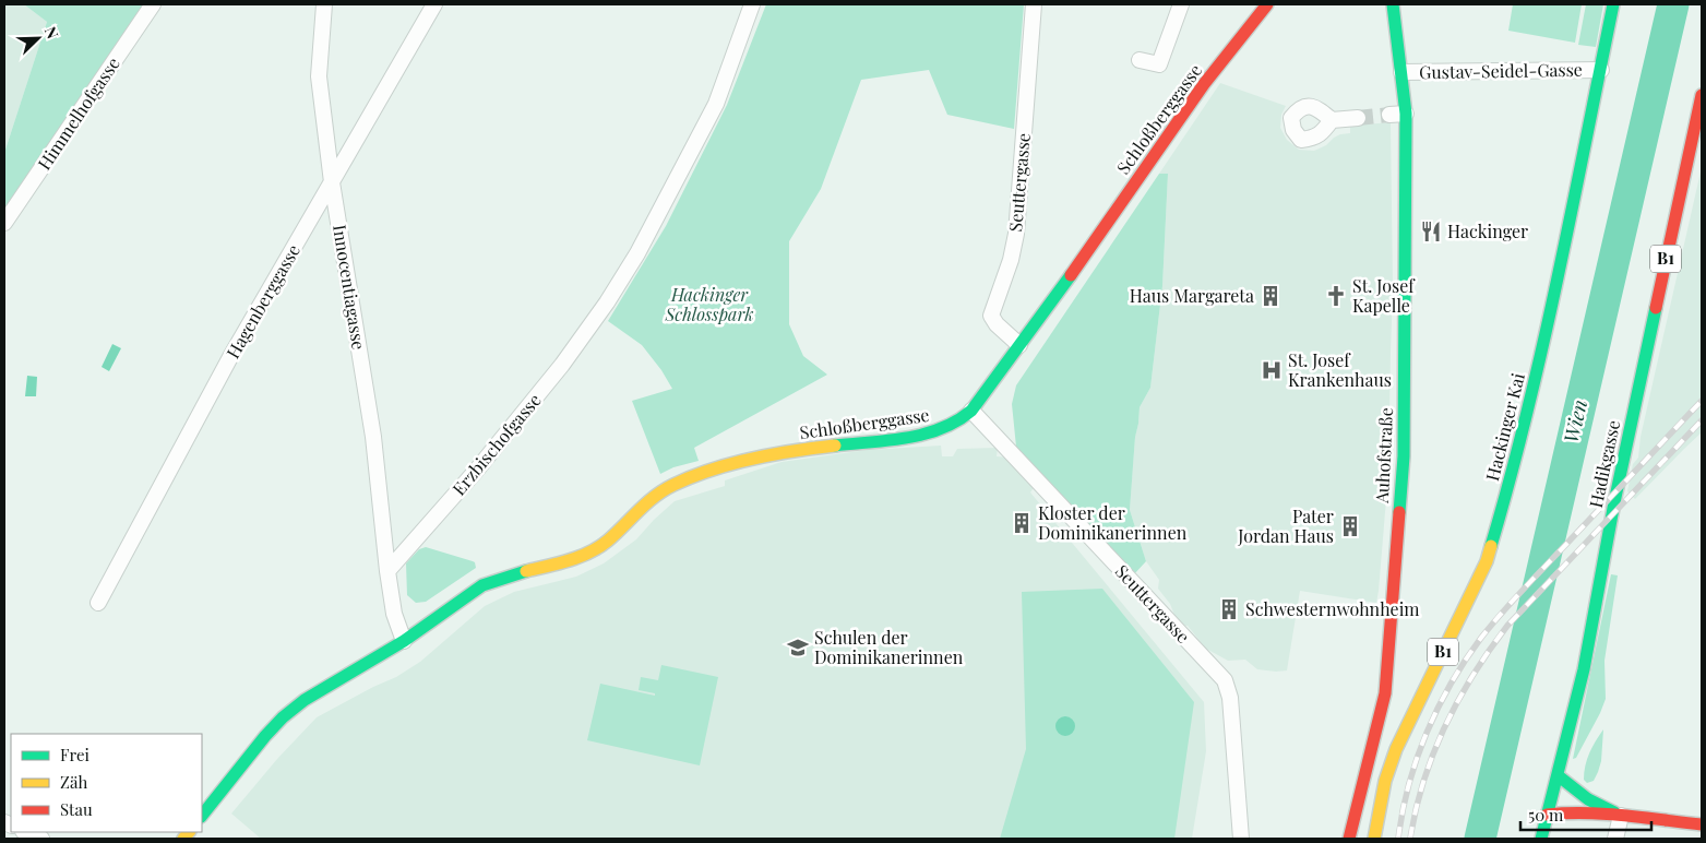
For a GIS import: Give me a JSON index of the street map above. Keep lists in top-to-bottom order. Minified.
{"streets":{"street":["Gustav-Seidel-Gasse","Himmelhofgasse","Schloßberggasse","Seuttergasse","B1","Innocentiagasse","Hagenberggasse","Hackinger Kai","Erzbischofgasse","Auhofstraße","Hadikgasse"]},"crossings":[["Gustav-Seidel-Gasse","Hackinger Kai"],["Gustav-Seidel-Gasse","Auhofstraße"],["Schloßberggasse","Seuttergasse"],["Innocentiagasse","Hagenberggasse"],["Innocentiagasse","Erzbischofgasse"]],"water":["Wien"],"parks":["Hackinger Schlosspark"],"places":{"restaurant":["Hackinger"],"building":["Haus Margareta","Kloster der Dominikanerinnen","Pater Jordan Haus","Schwesternwohnheim"],"church":["St. Josef Kapelle"],"hospital":["St. Josef Krankenhaus"],"school or university":["Schulen der Dominikanerinnen"]},"legend":["Frei","Zäh","Stau"],"scale_bar":"50 m","north":"top right"}
